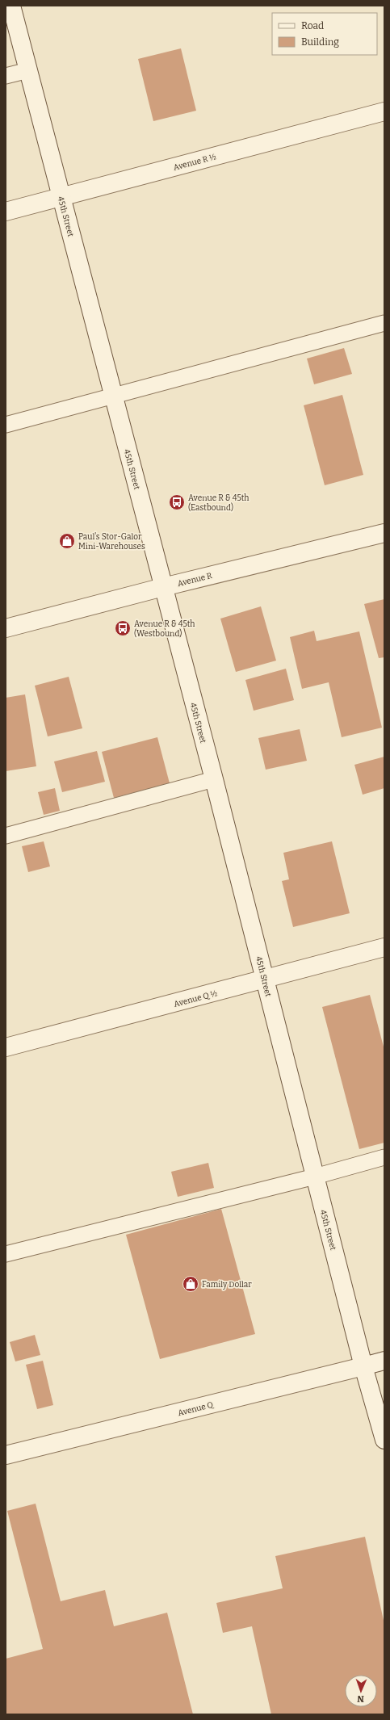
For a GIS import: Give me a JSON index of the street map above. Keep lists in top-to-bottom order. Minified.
{"streets":{"street":["Avenue R ½","45th Street","Avenue R","Avenue Q ½","Avenue Q"]},"crossings":[["Avenue R ½","45th Street"],["45th Street","Avenue R"],["45th Street","Avenue Q ½"],["45th Street","Avenue Q"]],"places":{"bus stop":["Avenue R & 45th (Eastbound)","Avenue R & 45th (Westbound)"],"shop":["Paul's Stor-Galor Mini-Warehouses","Family Dollar"]},"legend":["Road","Building"],"north":"bottom"}
